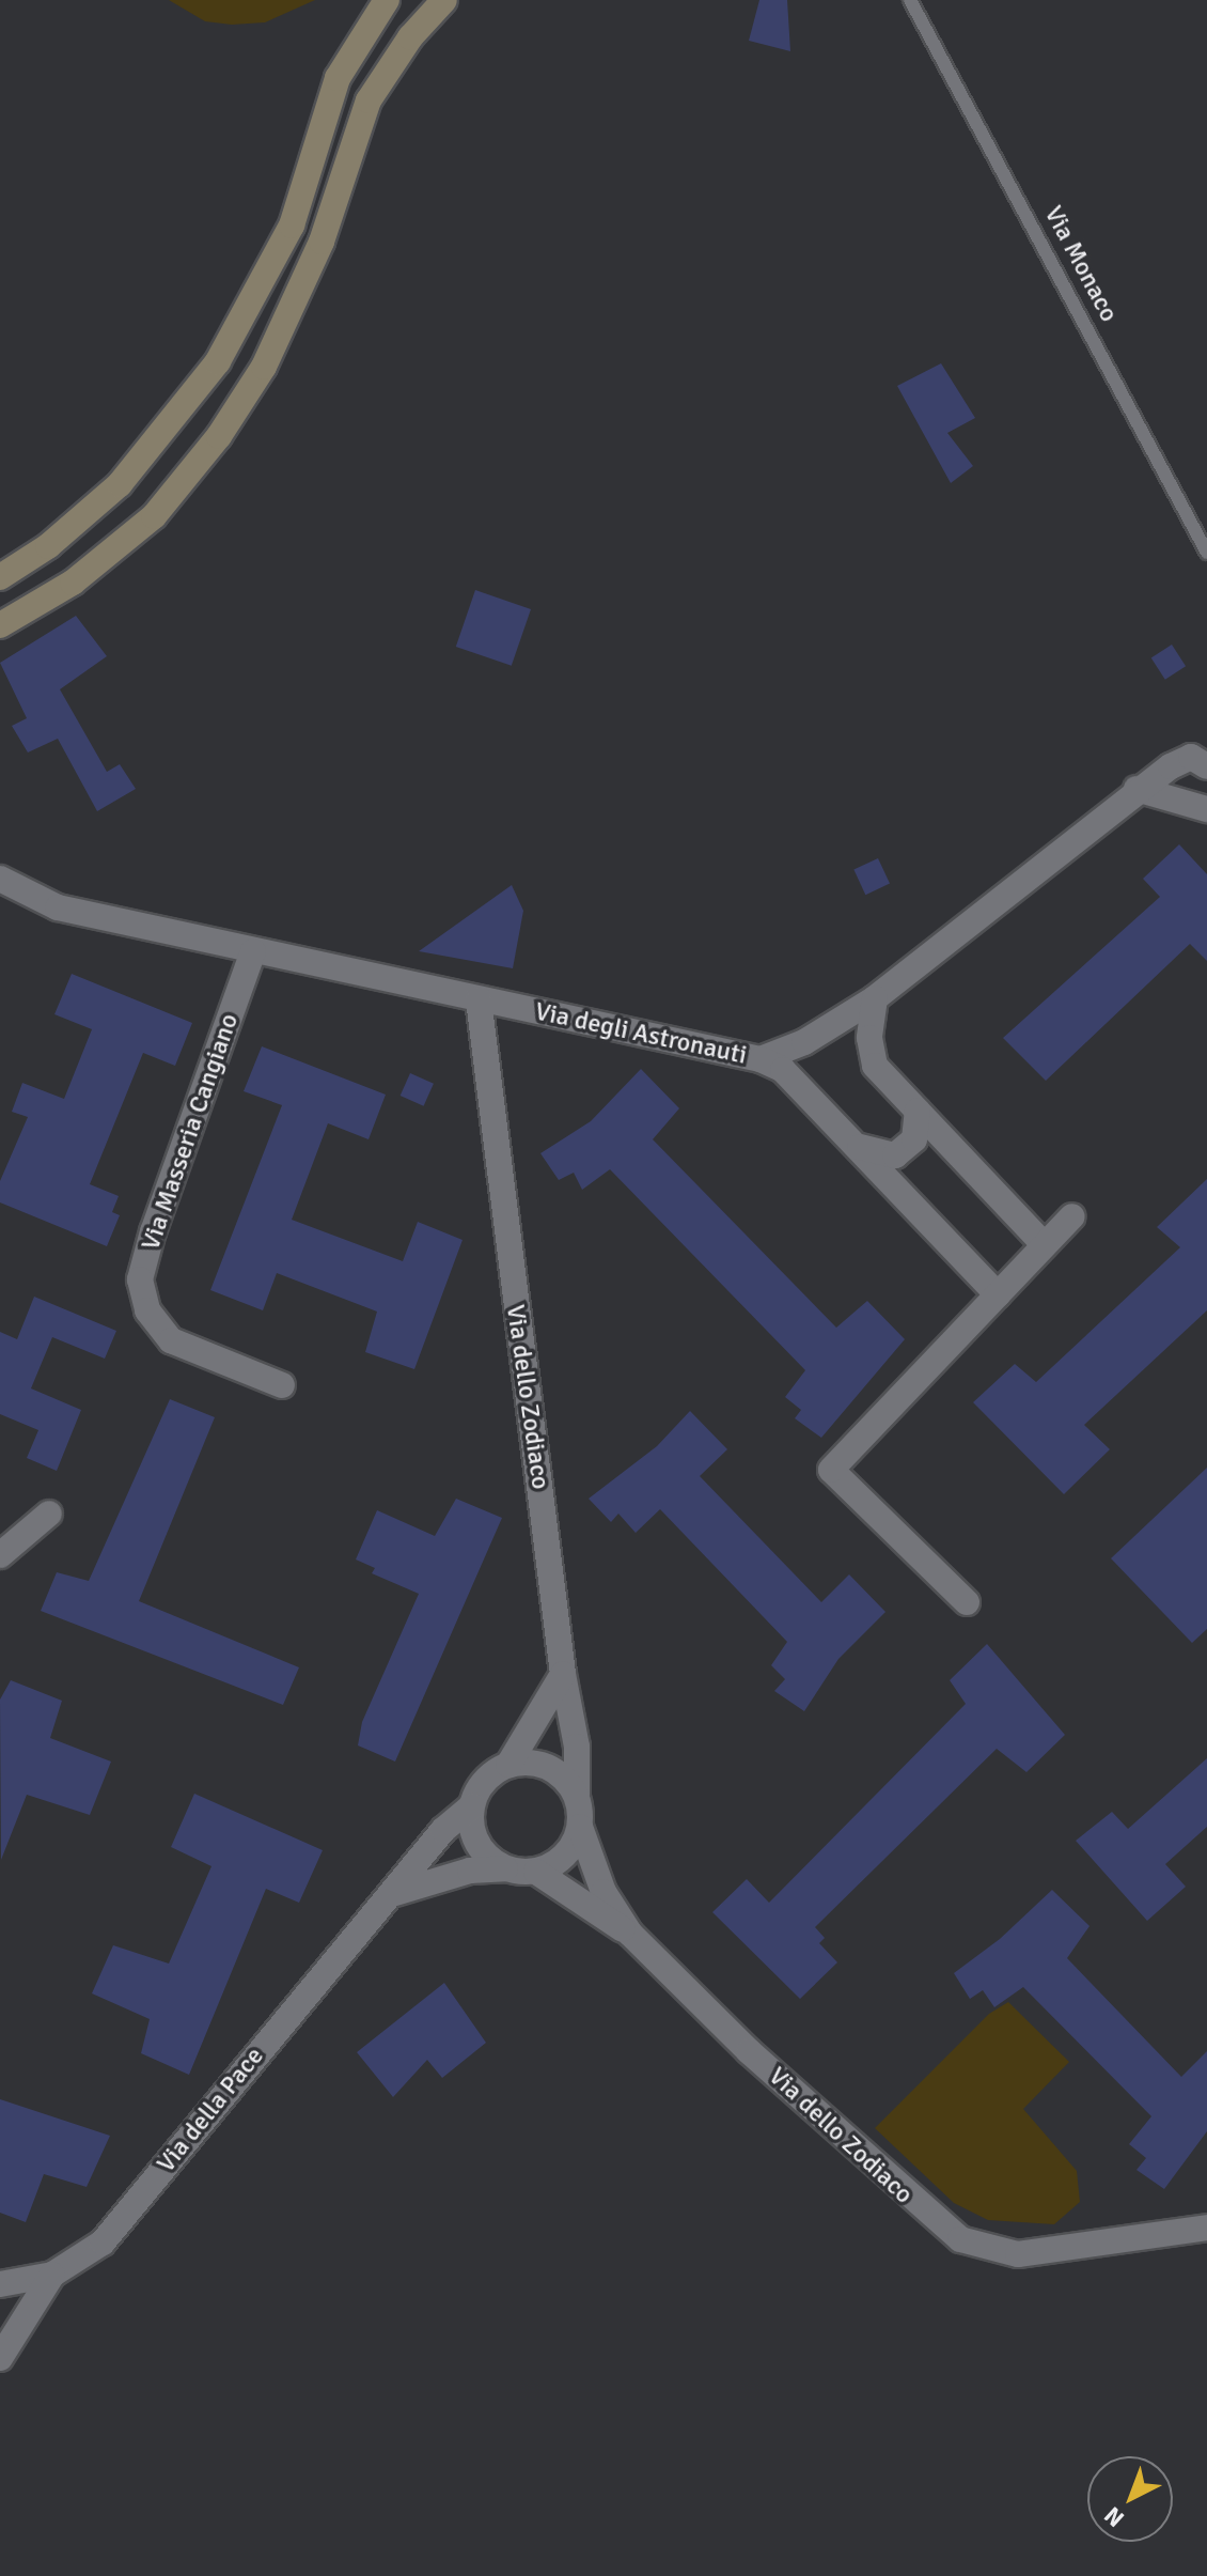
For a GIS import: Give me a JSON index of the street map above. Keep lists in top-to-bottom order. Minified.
{"streets":{"street":["Via degli Astronauti","Via Masseria Cangiano","Via dello Zodiaco","Via della Pace"],"lane":["Via Monaco"]},"crossings":[["Via degli Astronauti","Via Masseria Cangiano"],["Via degli Astronauti","Via dello Zodiaco"],["Via dello Zodiaco","Via della Pace"]],"north":"bottom left"}
